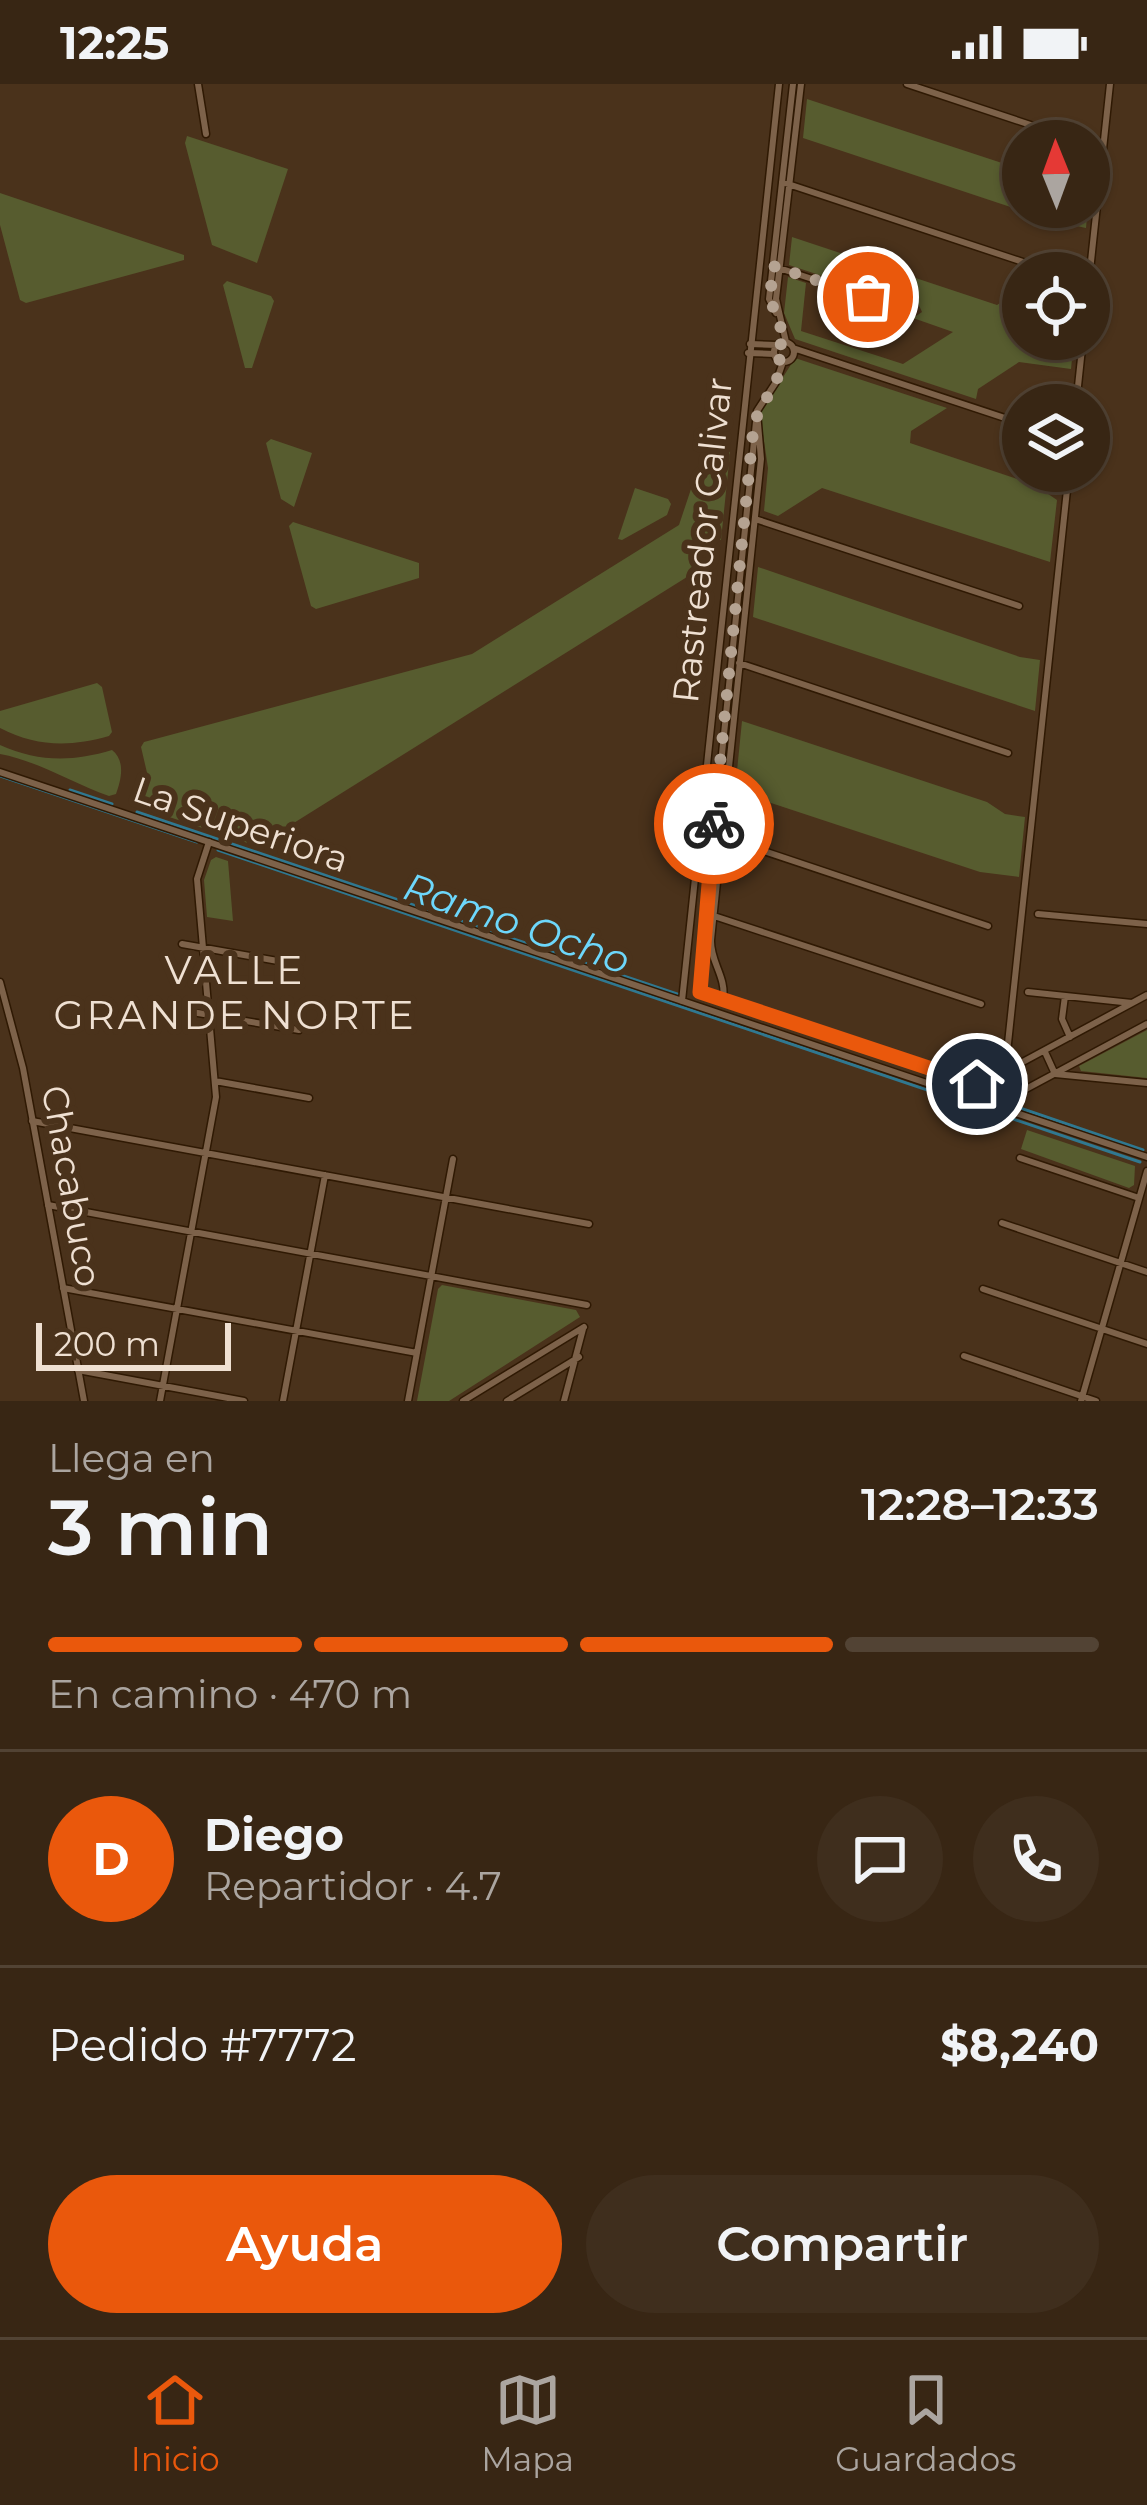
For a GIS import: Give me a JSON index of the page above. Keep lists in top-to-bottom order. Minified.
{"streets":{"street":["Rastreador Calivar","La Superiora","Chacabuco"]},"crossings":[["Rastreador Calivar","La Superiora"]],"districts":["VALLE GRANDE NORTE"],"water":["Ramo Ocho"],"scale_bar":"200 m","north":"top","page":{"status":"12:25","scale":"200 m","heading":["3 min","Llega en","12:28–12:33"],"panel":["Diego","Repartidor · 4.7","Pedido #7772","$8,240"],"bar":"En camino · 470 m","round":"D","buttons":["Ayuda","Compartir"],"tabs":["Inicio","Mapa","Guardados"]}}
